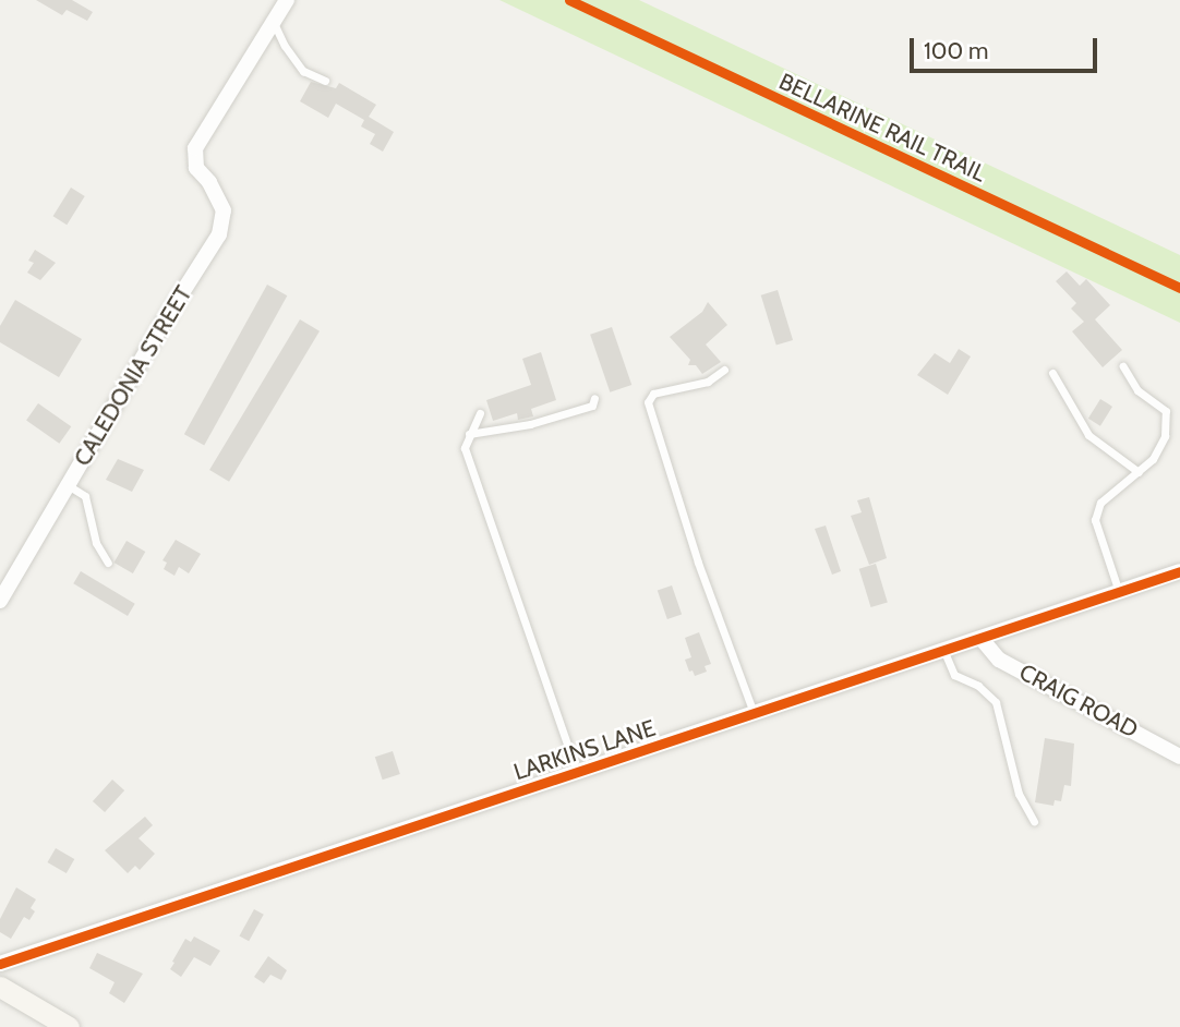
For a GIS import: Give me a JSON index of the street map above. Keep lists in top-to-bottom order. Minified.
{"streets":{"street":["CALEDONIA STREET","CRAIG ROAD","LARKINS LANE"],"cycle path":["BELLARINE RAIL TRAIL"]},"crossings":[["CRAIG ROAD","LARKINS LANE"]],"scale_bar":"100 m"}
